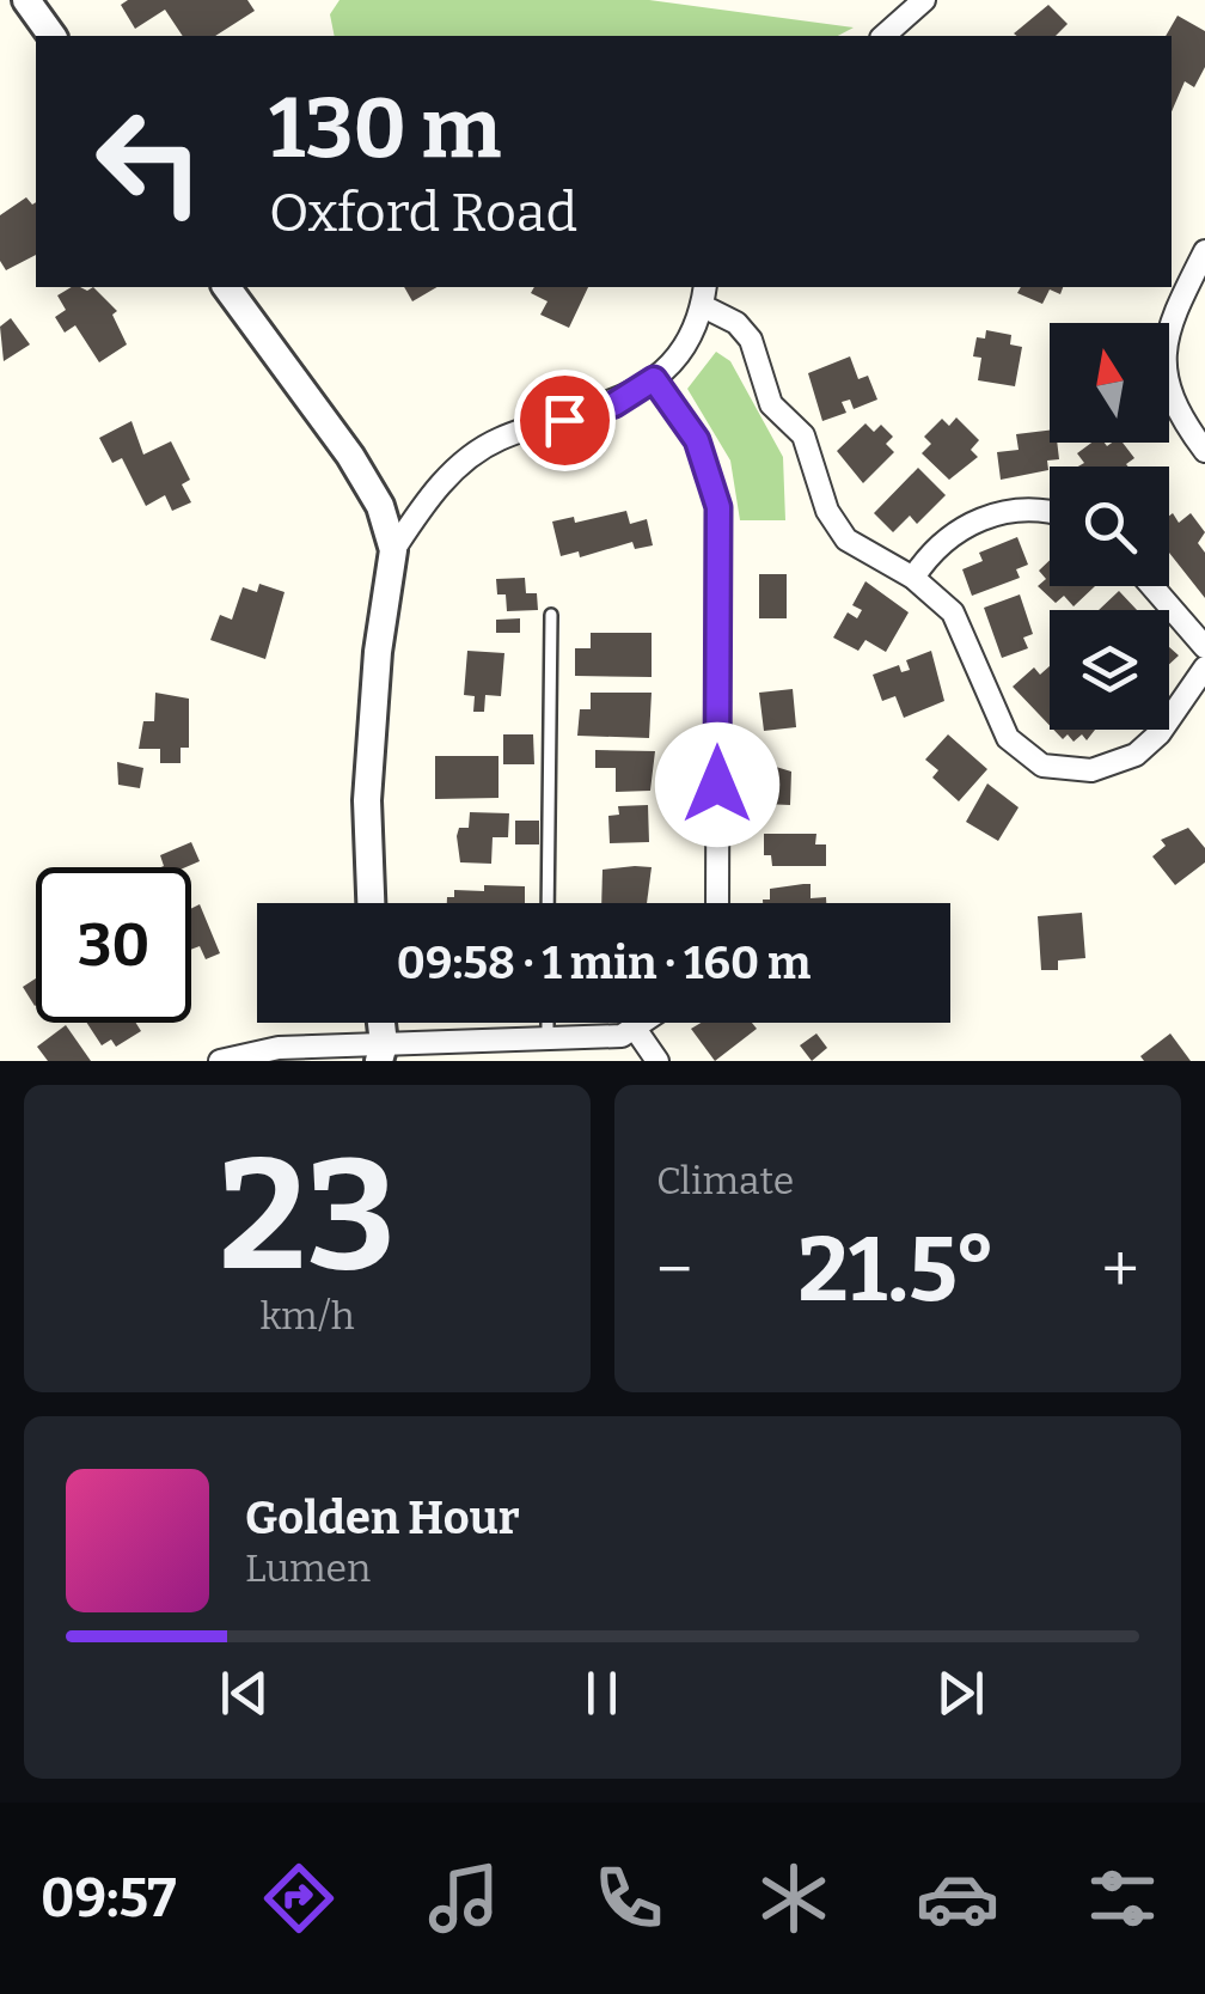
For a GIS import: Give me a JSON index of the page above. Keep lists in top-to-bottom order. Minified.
{"north":"top","page":{"turn":["130 m","Oxford Road"],"limit":"30","trip":"09:58 · 1 min · 160 m","tile":[["23","km/h"],"Climate"],"heat":["−","21.5°","+"],"song":["Golden Hour","Lumen"],"tabs":"09:57"}}
